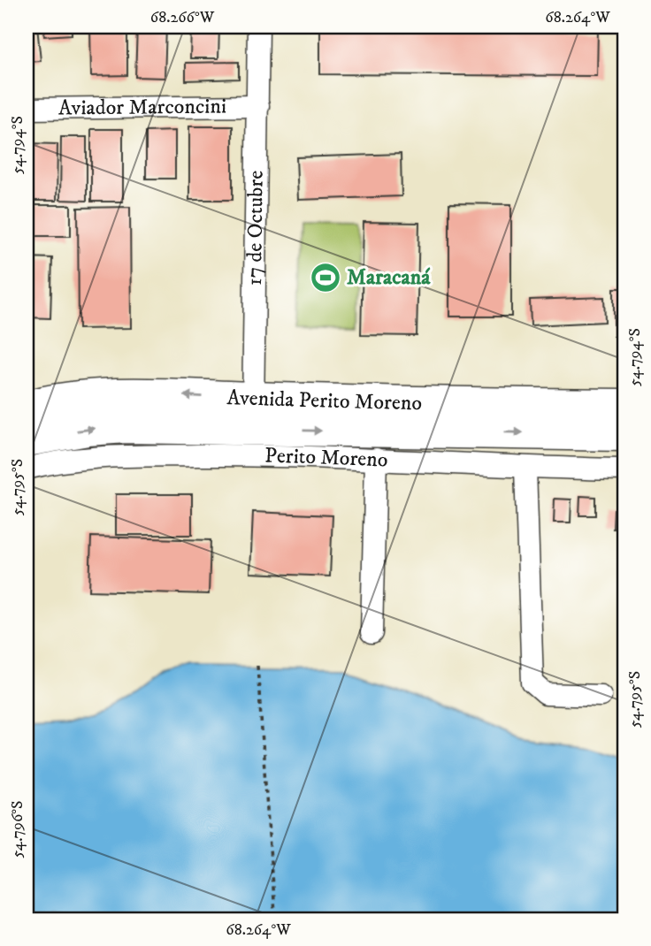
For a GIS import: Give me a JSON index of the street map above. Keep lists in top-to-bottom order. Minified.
{"streets":{"main road":["Avenida Perito Moreno"],"street":["Aviador Marconcini","17 de Octubre","Perito Moreno"]},"crossings":[["Aviador Marconcini","17 de Octubre"],["17 de Octubre","Avenida Perito Moreno"]],"places":{"sports":["Maracaná"]},"coordinates":["68.266°W","68.264°W","54.794°S","54.795°S","54.796°S"]}
